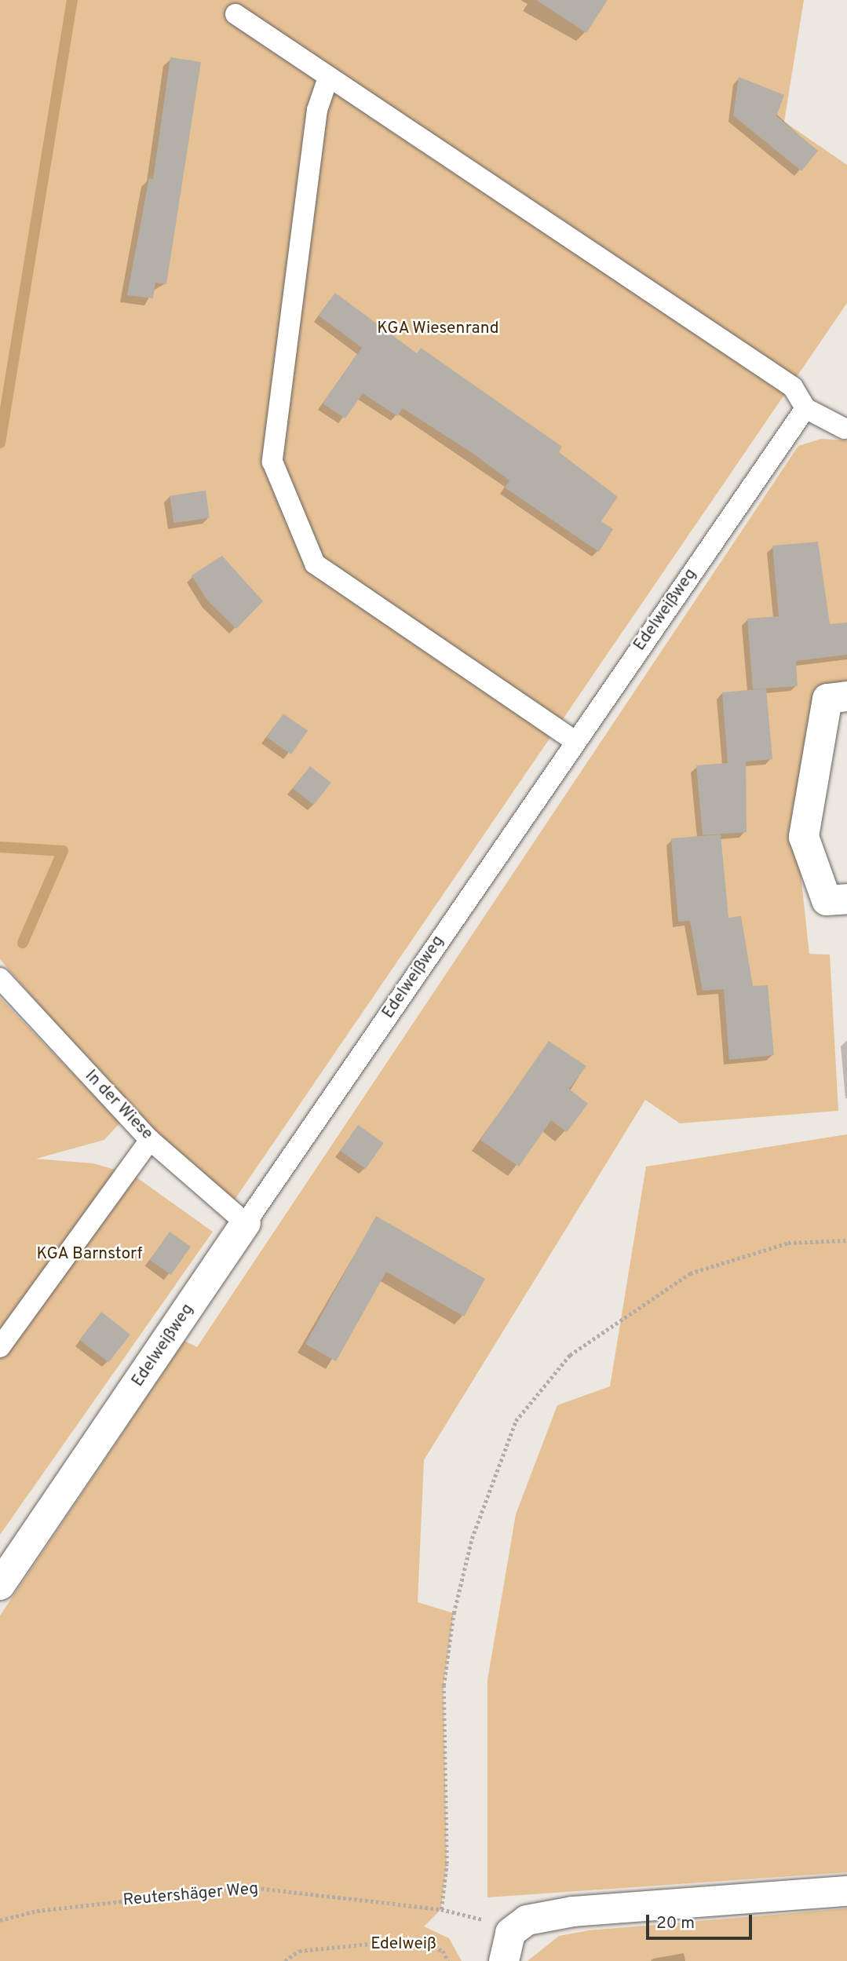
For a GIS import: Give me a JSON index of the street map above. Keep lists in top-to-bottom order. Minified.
{"streets":{"street":["Edelweißweg"],"lane":["In der Wiese"],"path":["Reutershäger Weg"]},"crossings":[["Edelweißweg","In der Wiese"]],"parks":["KGA Wiesenrand","KGA Barnstorf","Edelweiß"],"scale_bar":"20 m"}
